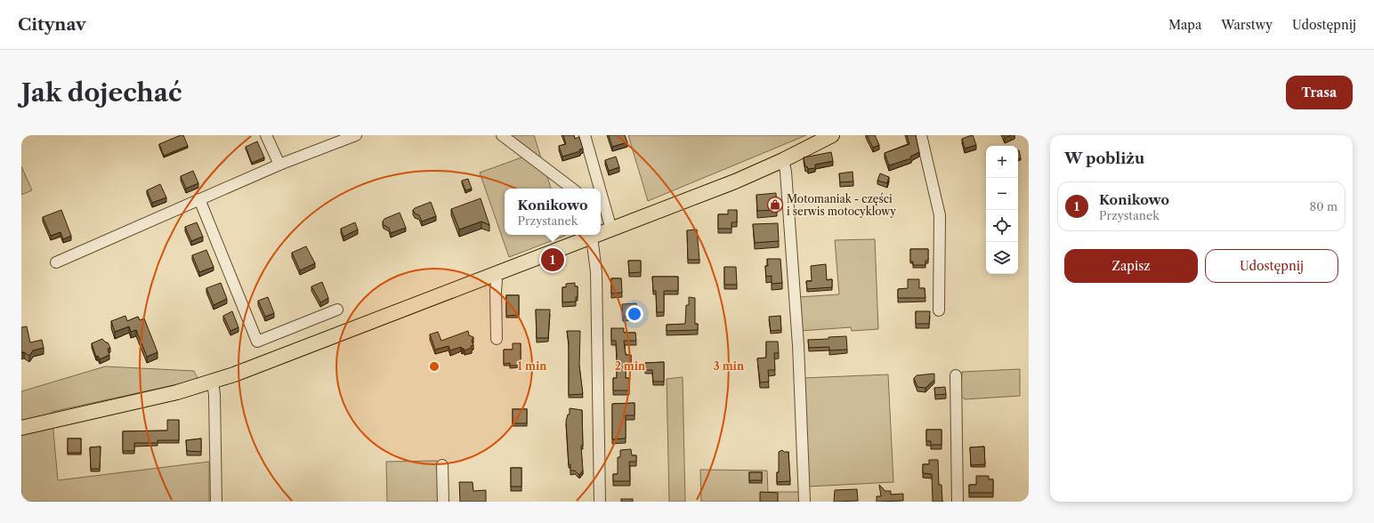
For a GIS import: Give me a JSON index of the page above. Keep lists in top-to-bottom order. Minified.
{"places":{"shop":["Motomaniak - części i serwis motocyklowy"]},"page":{"header":"Citynav","nav":["Mapa","Warstwy","Udostępnij"],"buttons":["Trasa",["Zapisz","Udostępnij"]],"title":"Jak dojechać","heading":"W pobliżu","map_buttons":["+","−"],"list":[{"mark":"1","name":"Konikowo","note":"Przystanek","value":"80 m"}],"popup":["Konikowo","Przystanek"],"pins":"1"},"rings":["1 min","2 min","3 min"]}
